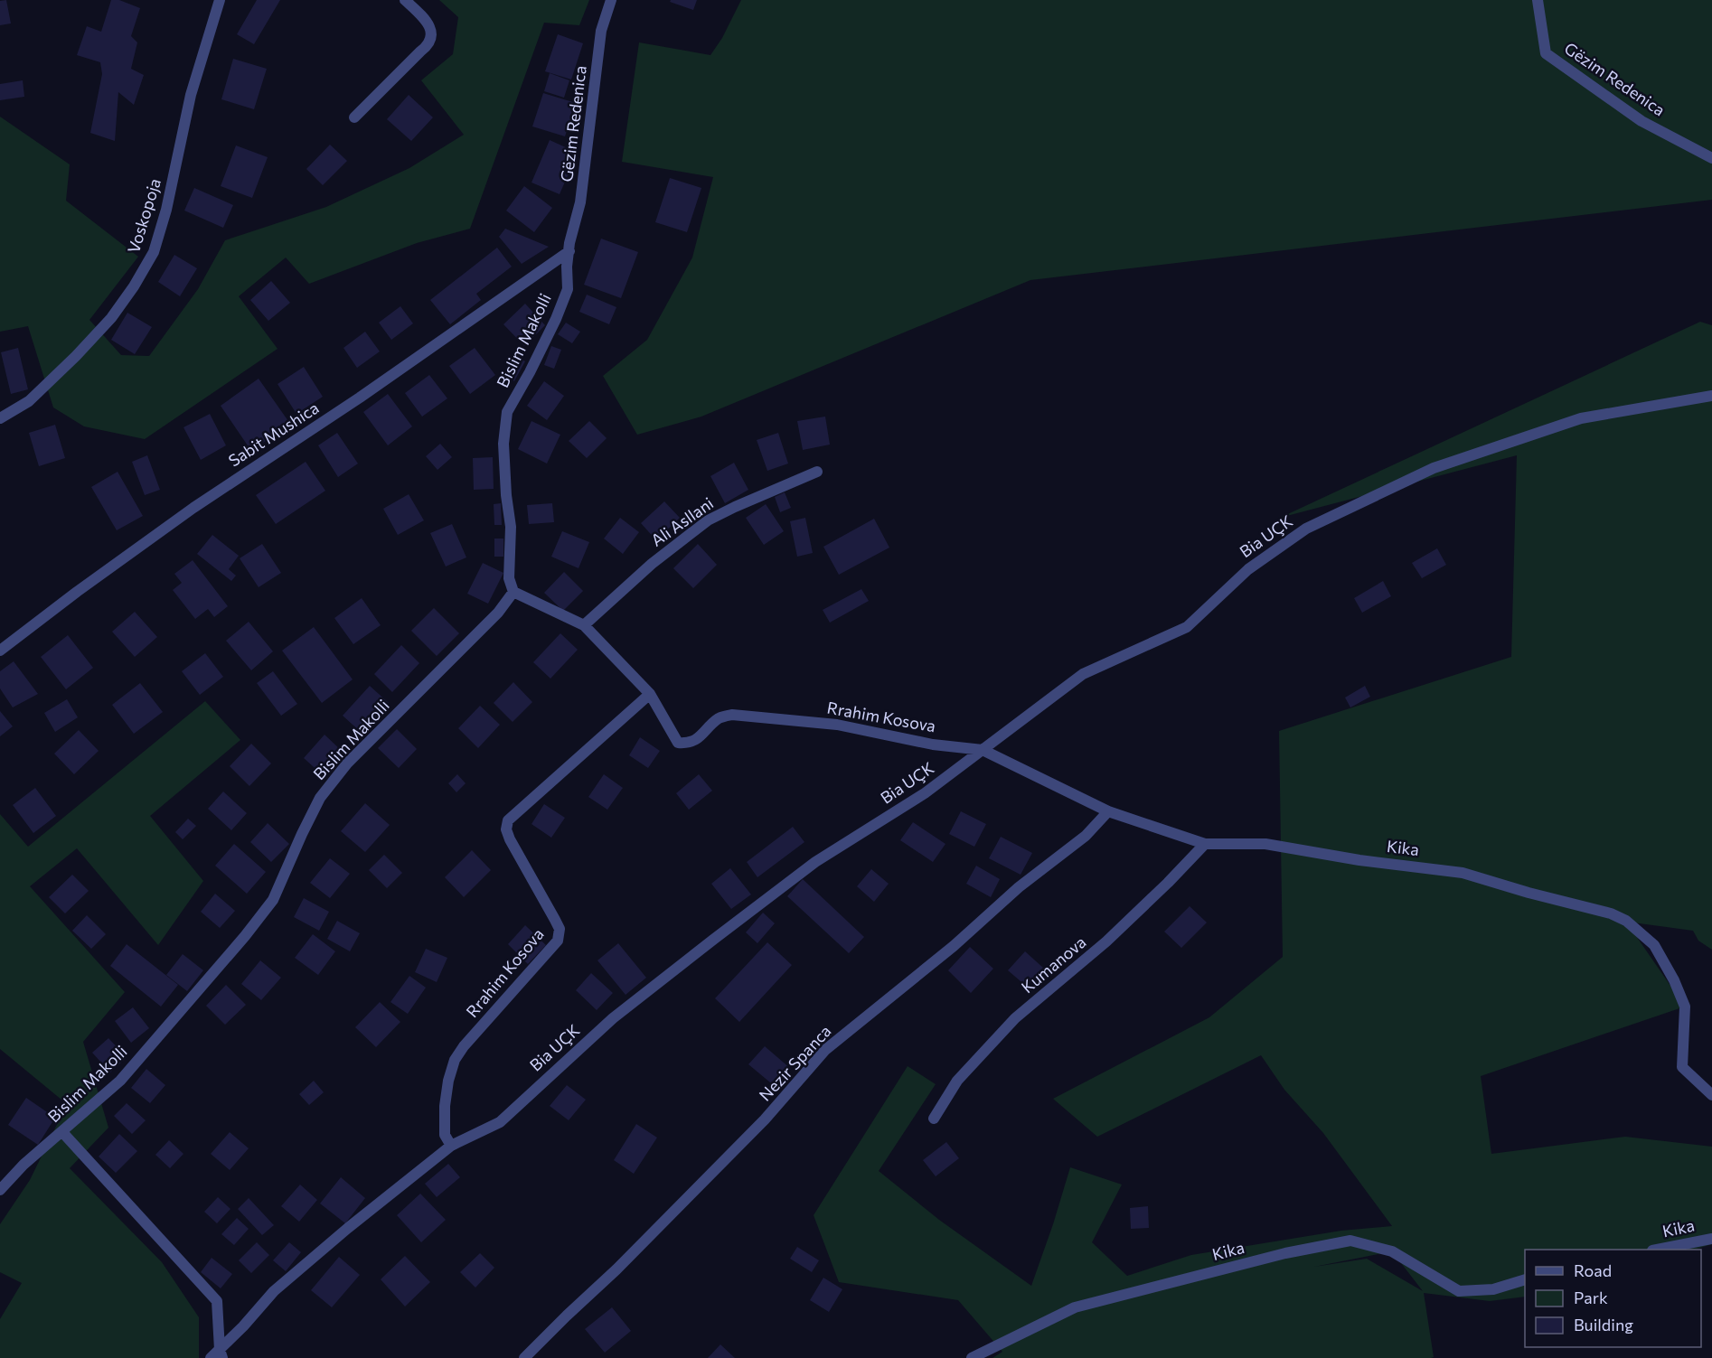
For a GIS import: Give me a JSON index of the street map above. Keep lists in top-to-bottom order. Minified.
{"streets":{"street":["Gëzim Redenica","Voskopoja","Bislim Makolli","Sabit Mushica","Ali Asllani","Bia UÇK","Rrahim Kosova","Kika","Kumanova","Nezir Spanca"]},"crossings":[["Gëzim Redenica","Bislim Makolli"],["Gëzim Redenica","Sabit Mushica"],["Bislim Makolli","Sabit Mushica"],["Bislim Makolli","Rrahim Kosova"],["Ali Asllani","Rrahim Kosova"],["Bia UÇK","Rrahim Kosova"],["Bia UÇK","Kika"],["Rrahim Kosova","Kika"],["Kika","Kumanova"],["Kika","Nezir Spanca"]],"legend":["Road","Park","Building"]}
